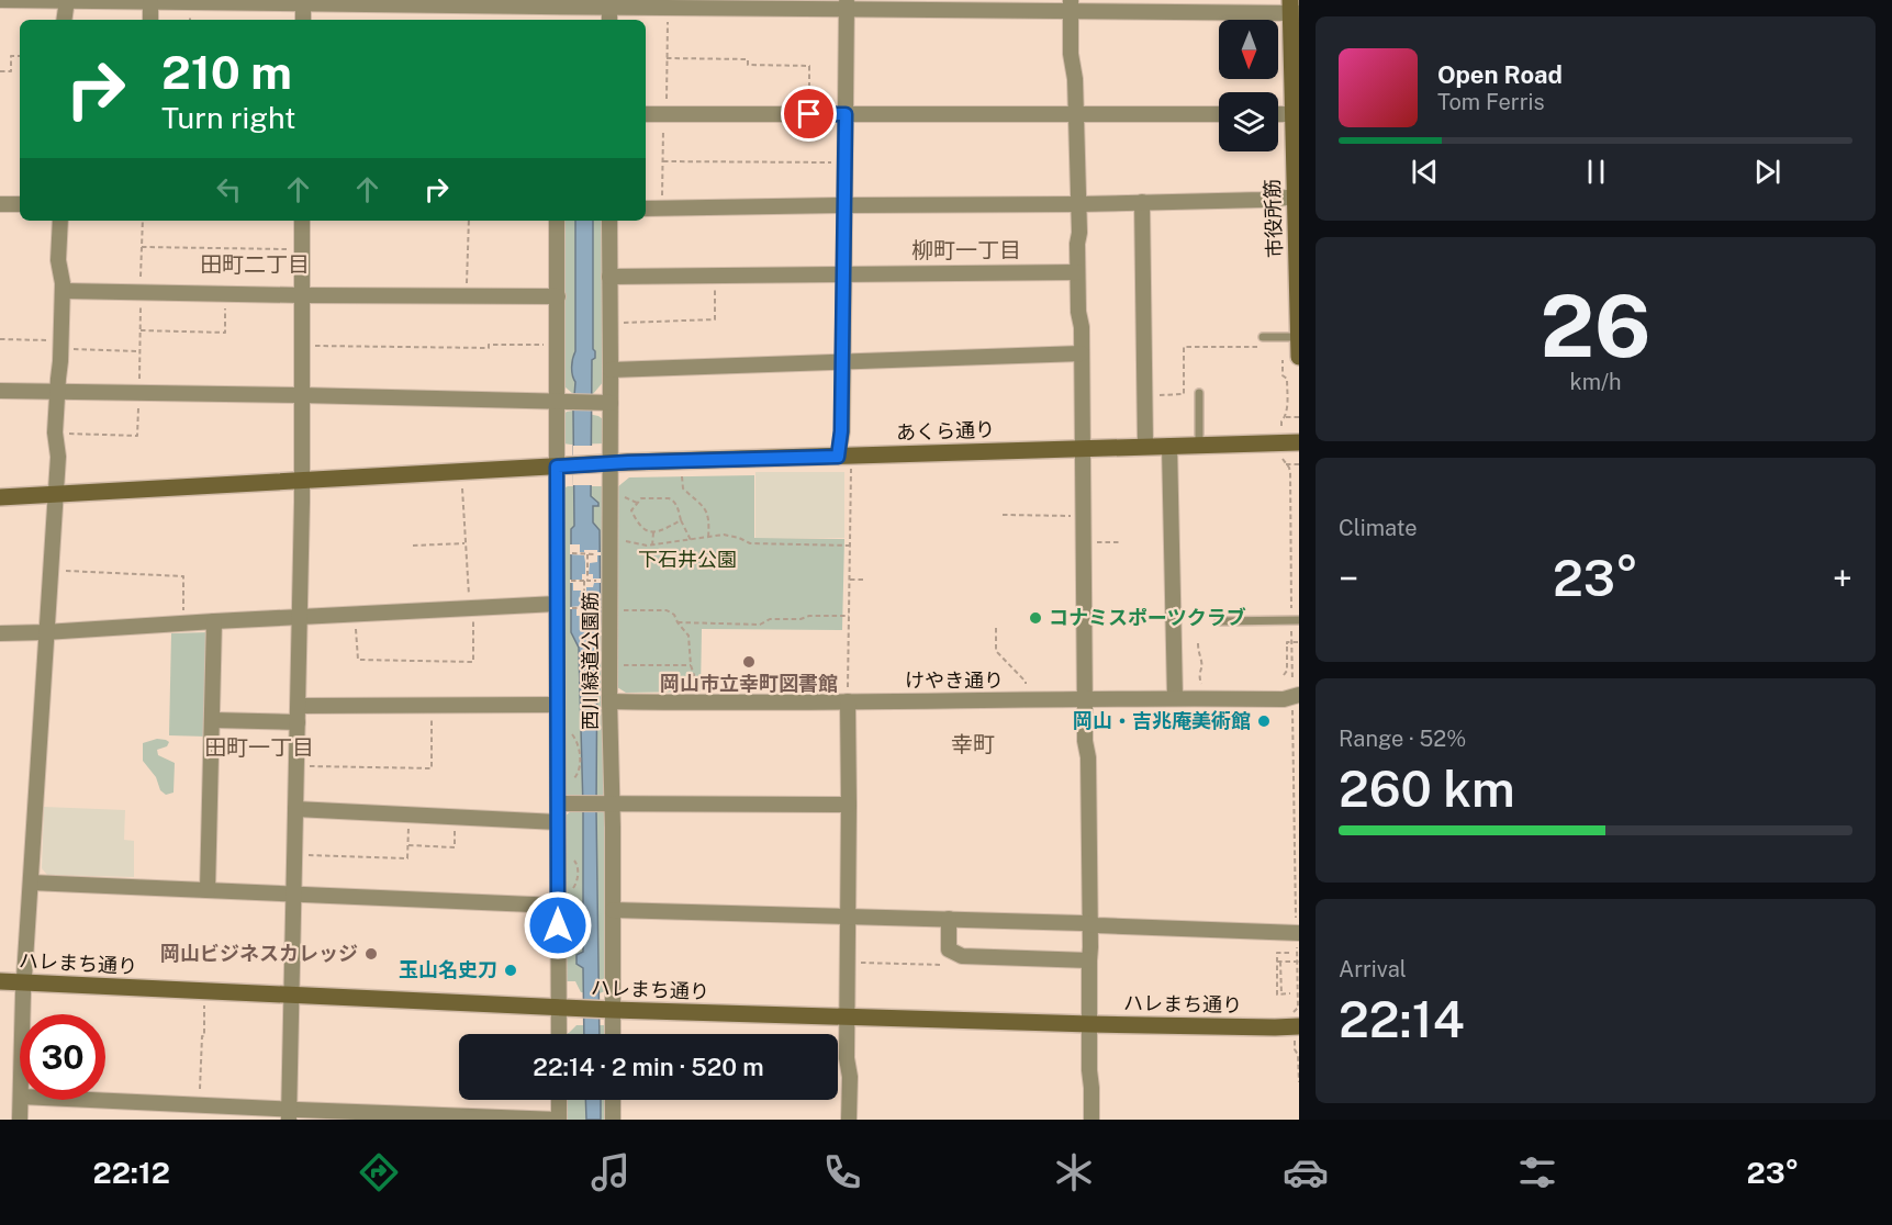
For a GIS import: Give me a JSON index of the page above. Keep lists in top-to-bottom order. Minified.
{"streets":{"street":["市役所筋","あくら通り","西川緑道公園筋","けやき通り","ハレまち通り"]},"crossings":[["あくら通り","西川緑道公園筋"],["西川緑道公園筋","けやき通り"],["西川緑道公園筋","ハレまち通り"]],"districts":["柳町一丁目","田町二丁目","幸町","田町一丁目"],"parks":["下石井公園"],"places":["コナミスポーツクラブ","岡山市立幸町図書館","岡山・吉兆庵美術館","岡山ビジネスカレッジ","玉山名史刀"],"north":"bottom","page":{"turn":["210 m","Turn right"],"song":["Open Road","Tom Ferris"],"tile":[["26","km/h"],"Climate",["Range · 52%","260 km"],["Arrival","22:14"]],"heat":["−","23°","+"],"limit":"30","trip":"22:14 · 2 min · 520 m","tabs":["22:12","23°"]}}
